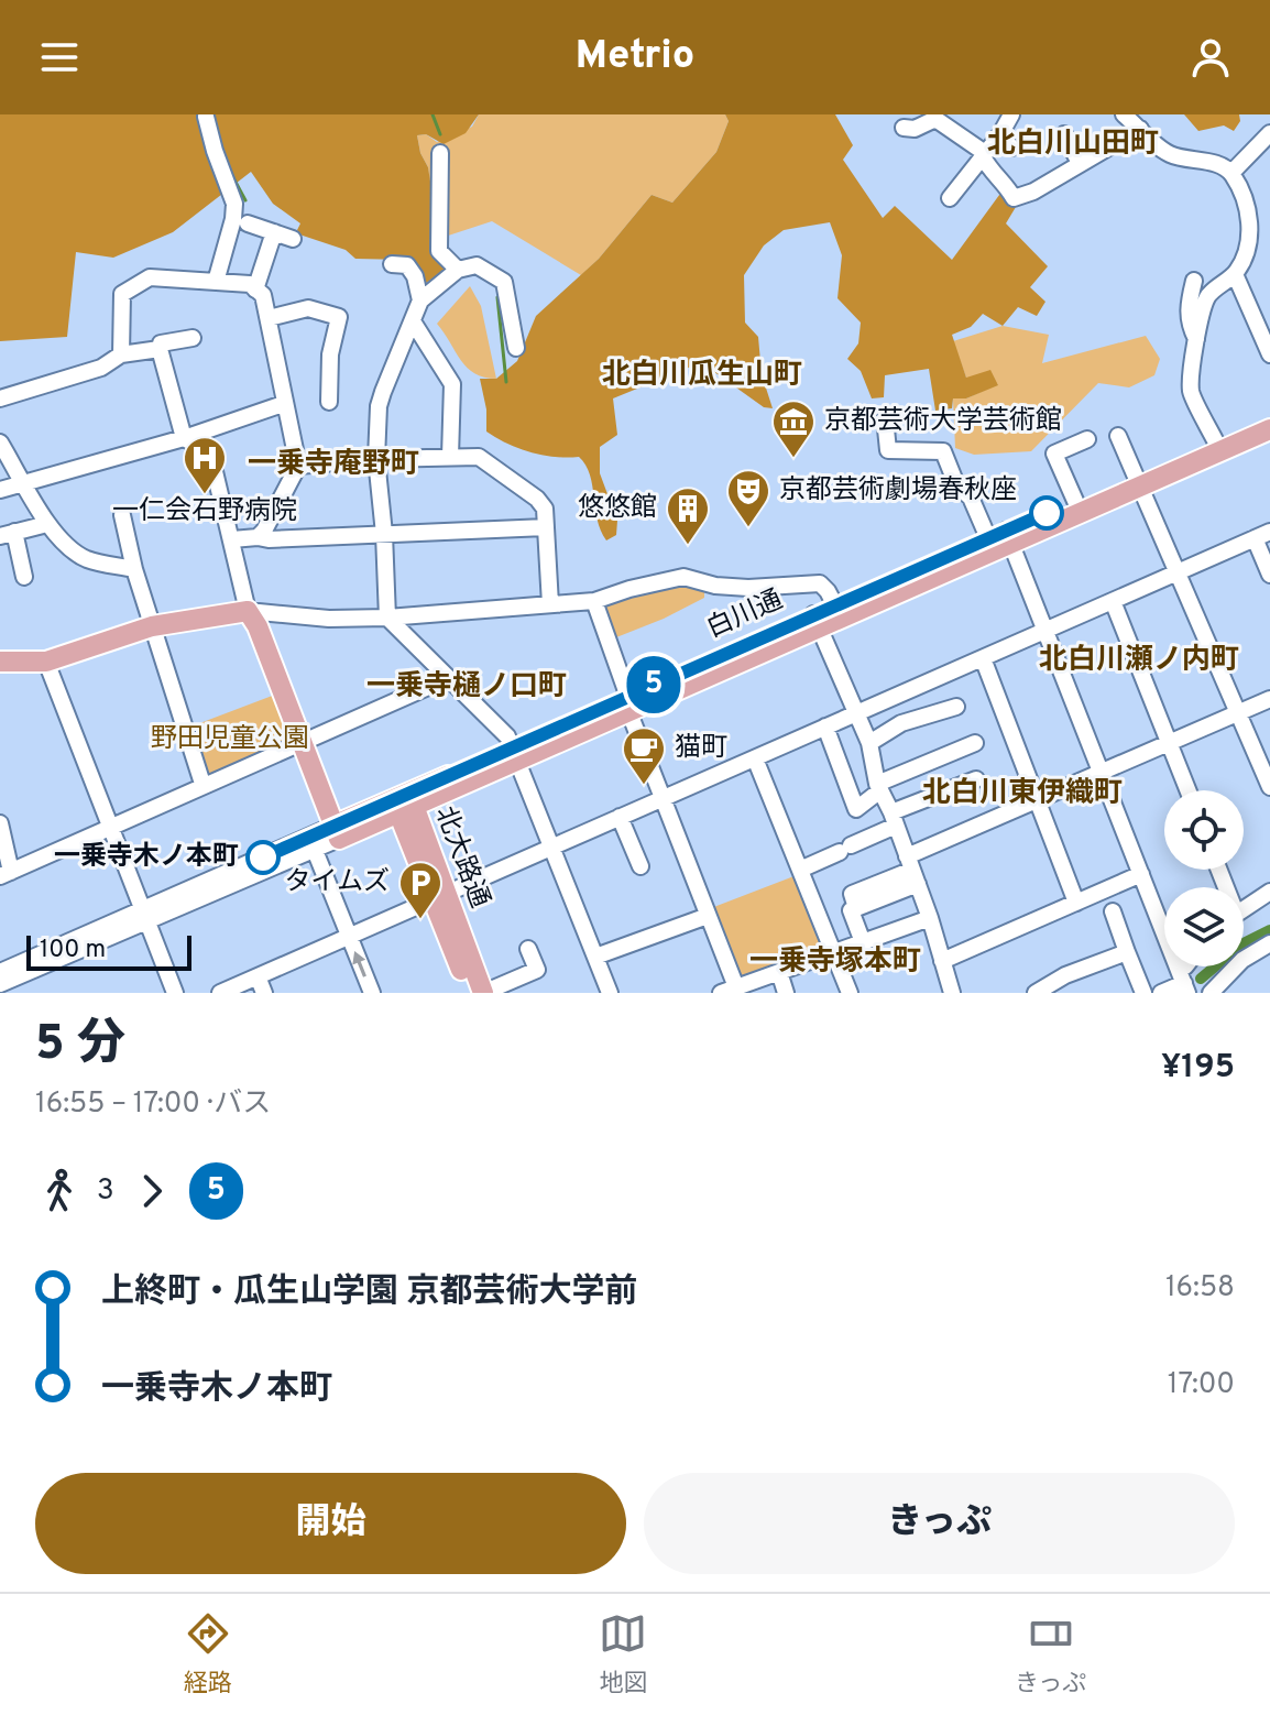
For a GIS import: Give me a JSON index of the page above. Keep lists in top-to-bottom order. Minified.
{"streets":{"main road":["白川通","北大路通"]},"crossings":[["白川通","北大路通"]],"districts":["北白川山田町","北白川瓜生山町","一乗寺庵野町","北白川瀬ノ内町","一乗寺樋ノ口町","北白川東伊織町","一乗寺塚本町"],"parks":["野田児童公園"],"places":{"museum":["京都芸術大学芸術館"],"hospital":["一仁会石野病院"],"theatre":["京都芸術劇場春秋座"],"building":["悠悠館"],"cafe":["猫町"],"other":["一乗寺木ノ本町"],"parking":["タイムズ"]},"lines":["bus line 5"],"scale_bar":"100 m","page":{"header":"Metrio","on_map":"5","scale":"100 m","heading":["5 分","16:55 – 17:00 · バス","¥195"],"legs":["3","5"],"list":[{"name":"上終町・瓜生山学園 京都芸術大学前","value":"16:58"},{"name":"一乗寺木ノ本町","value":"17:00"}],"buttons":["開始","きっぷ"],"tabs":["経路","地図","きっぷ"]}}
